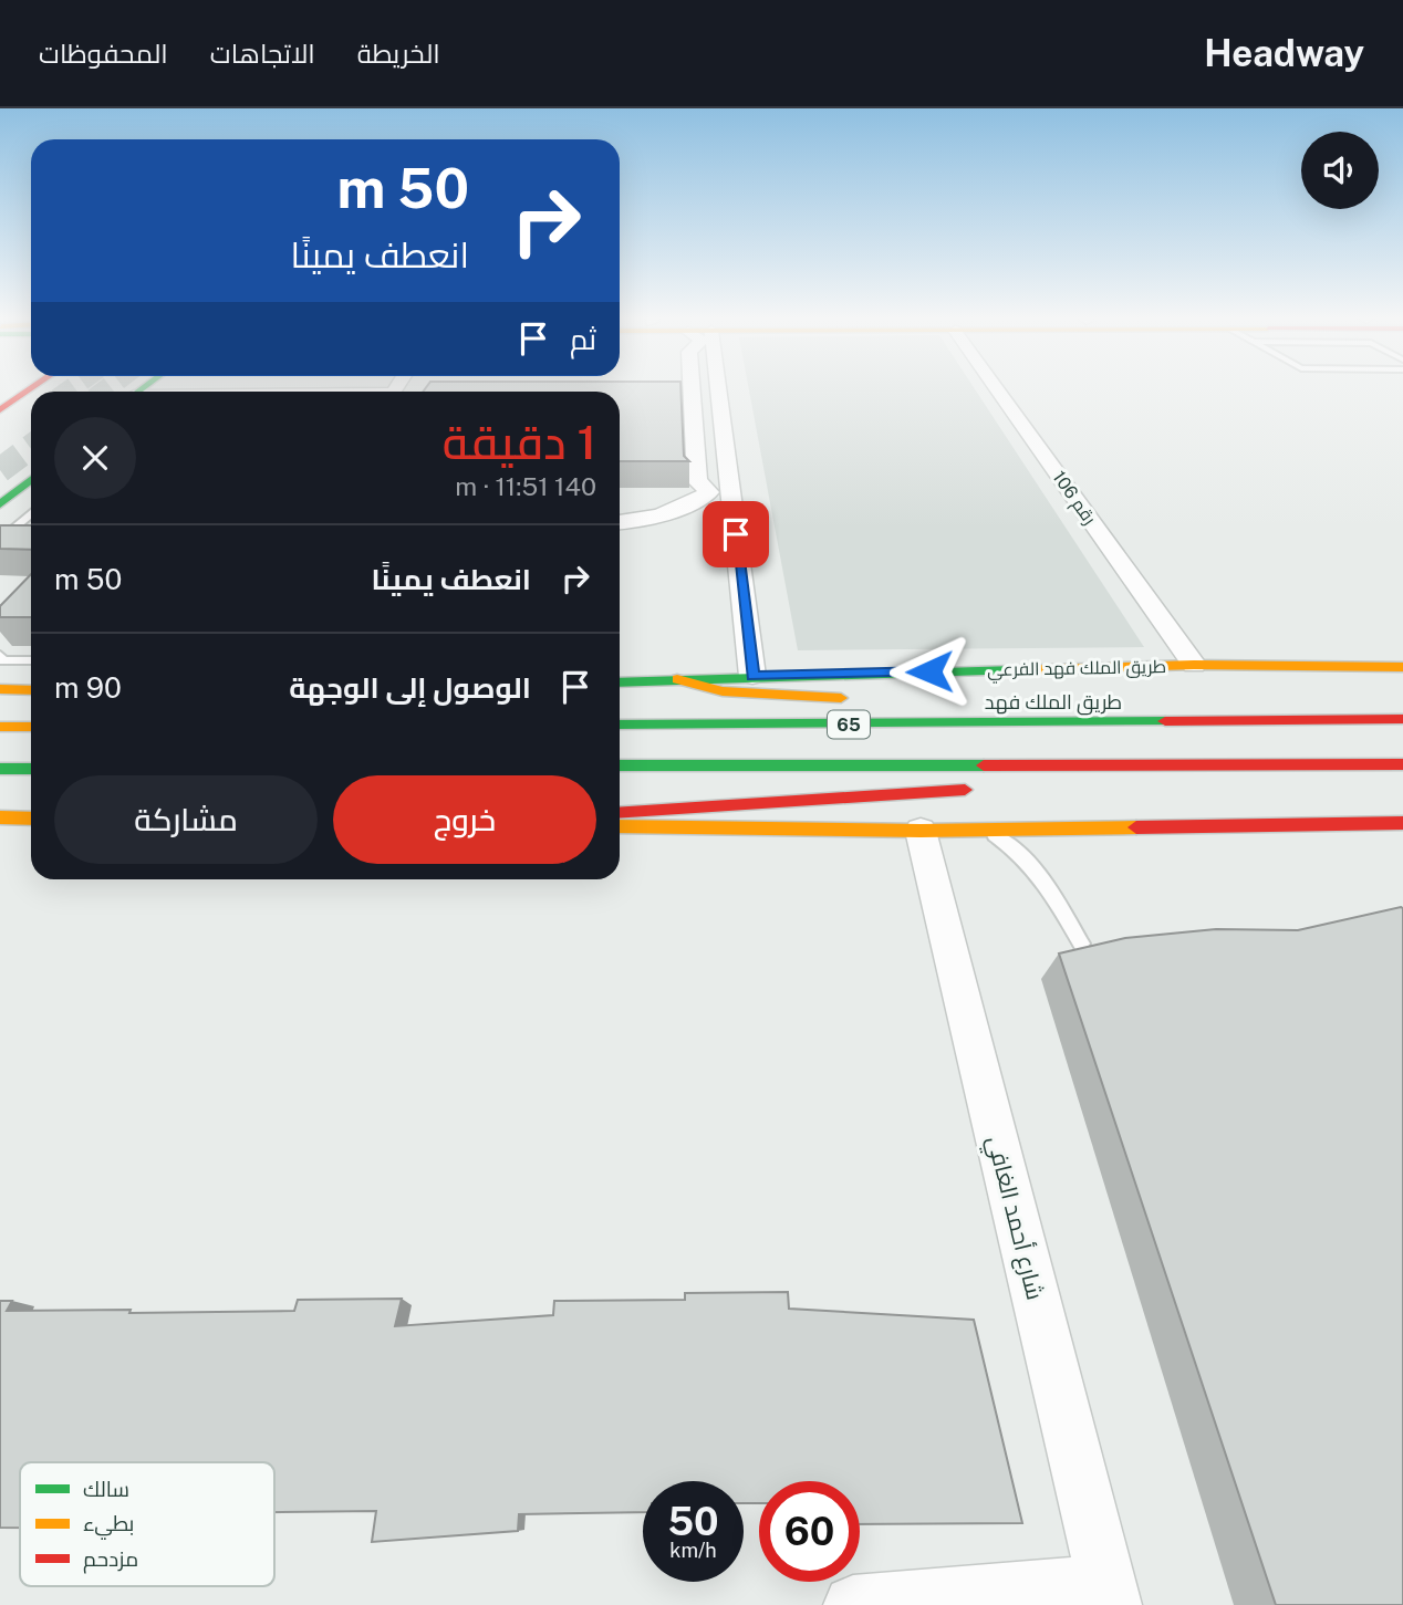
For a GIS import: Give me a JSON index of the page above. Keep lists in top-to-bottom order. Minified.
{"streets":{"main road":["طريق الملك فهد الفرعي","طريق الملك فهد","65"],"street":["رقم 106","شارع أحمد الغافي"]},"crossings":[["رقم 106","طريق الملك فهد الفرعي"]],"legend":["سالك","بطيء","مزدحم"],"page":{"header":"Headway","nav":["الخريطة","الاتجاهات","المحفوظات"],"turn":["50 m","انعطف يمينًا"],"then":"ثم","heading":["1 دقيقة","140 m · 11:51"],"list":[{"name":"انعطف يمينًا","value":"50 m"},{"name":"الوصول إلى الوجهة","value":"90 m"}],"buttons":["خروج","مشاركة"],"speed":"50 km/h","limit":"60"}}
